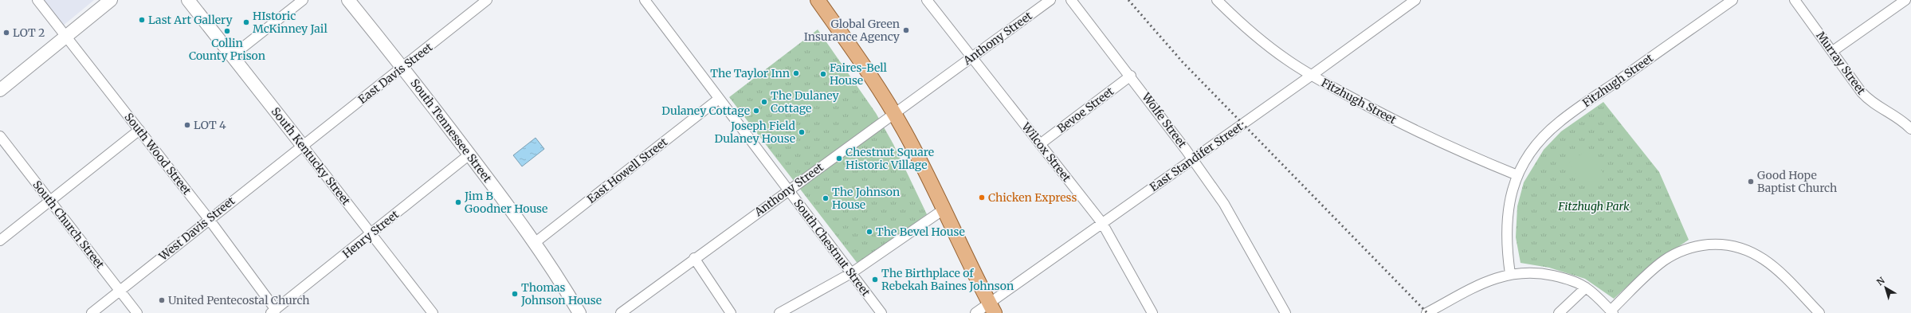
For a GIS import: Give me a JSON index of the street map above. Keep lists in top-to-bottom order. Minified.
{"streets":{"street":["Anthony Street","Murray Street","East Davis Street","Fitzhugh Street","Bevoe Street","Wolfe Street","South Tennessee Street","Wilcox Street","South Wood Street","South Kentucky Street","East Standifer Street","East Howell Street","South Church Street","West Davis Street","Henry Street","South Chestnut Street"]},"crossings":[["Anthony Street","Wilcox Street"],["Anthony Street","South Chestnut Street"],["East Davis Street","South Tennessee Street"],["East Davis Street","South Kentucky Street"],["East Davis Street","West Davis Street"],["Fitzhugh Street","East Standifer Street"],["Bevoe Street","Wolfe Street"],["Bevoe Street","Wilcox Street"],["Wolfe Street","East Standifer Street"],["South Tennessee Street","East Howell Street"],["South Tennessee Street","Henry Street"],["Wilcox Street","East Standifer Street"],["South Wood Street","West Davis Street"],["South Wood Street","Henry Street"],["South Kentucky Street","West Davis Street"],["South Kentucky Street","Henry Street"],["East Howell Street","South Chestnut Street"],["South Church Street","West Davis Street"]],"parks":["Fitzhugh Park"],"places":["Last Art Gallery","HIstoric McKinney Jail","Global Green Insurance Agency","Collin County Prison","LOT 2","The Taylor Inn","Faires-Bell House","The Dulaney Cottage","Dulaney Cottage","LOT 4","Joseph Field Dulaney House","Chestnut Square Historic Village","Good Hope Baptist Church","Chicken Express","The Johnson House","Jim B Goodner House","The Bevel House","The Birthplace of Rebekah Baines Johnson","Thomas Johnson House","United Pentecostal Church"],"north":"top left"}
